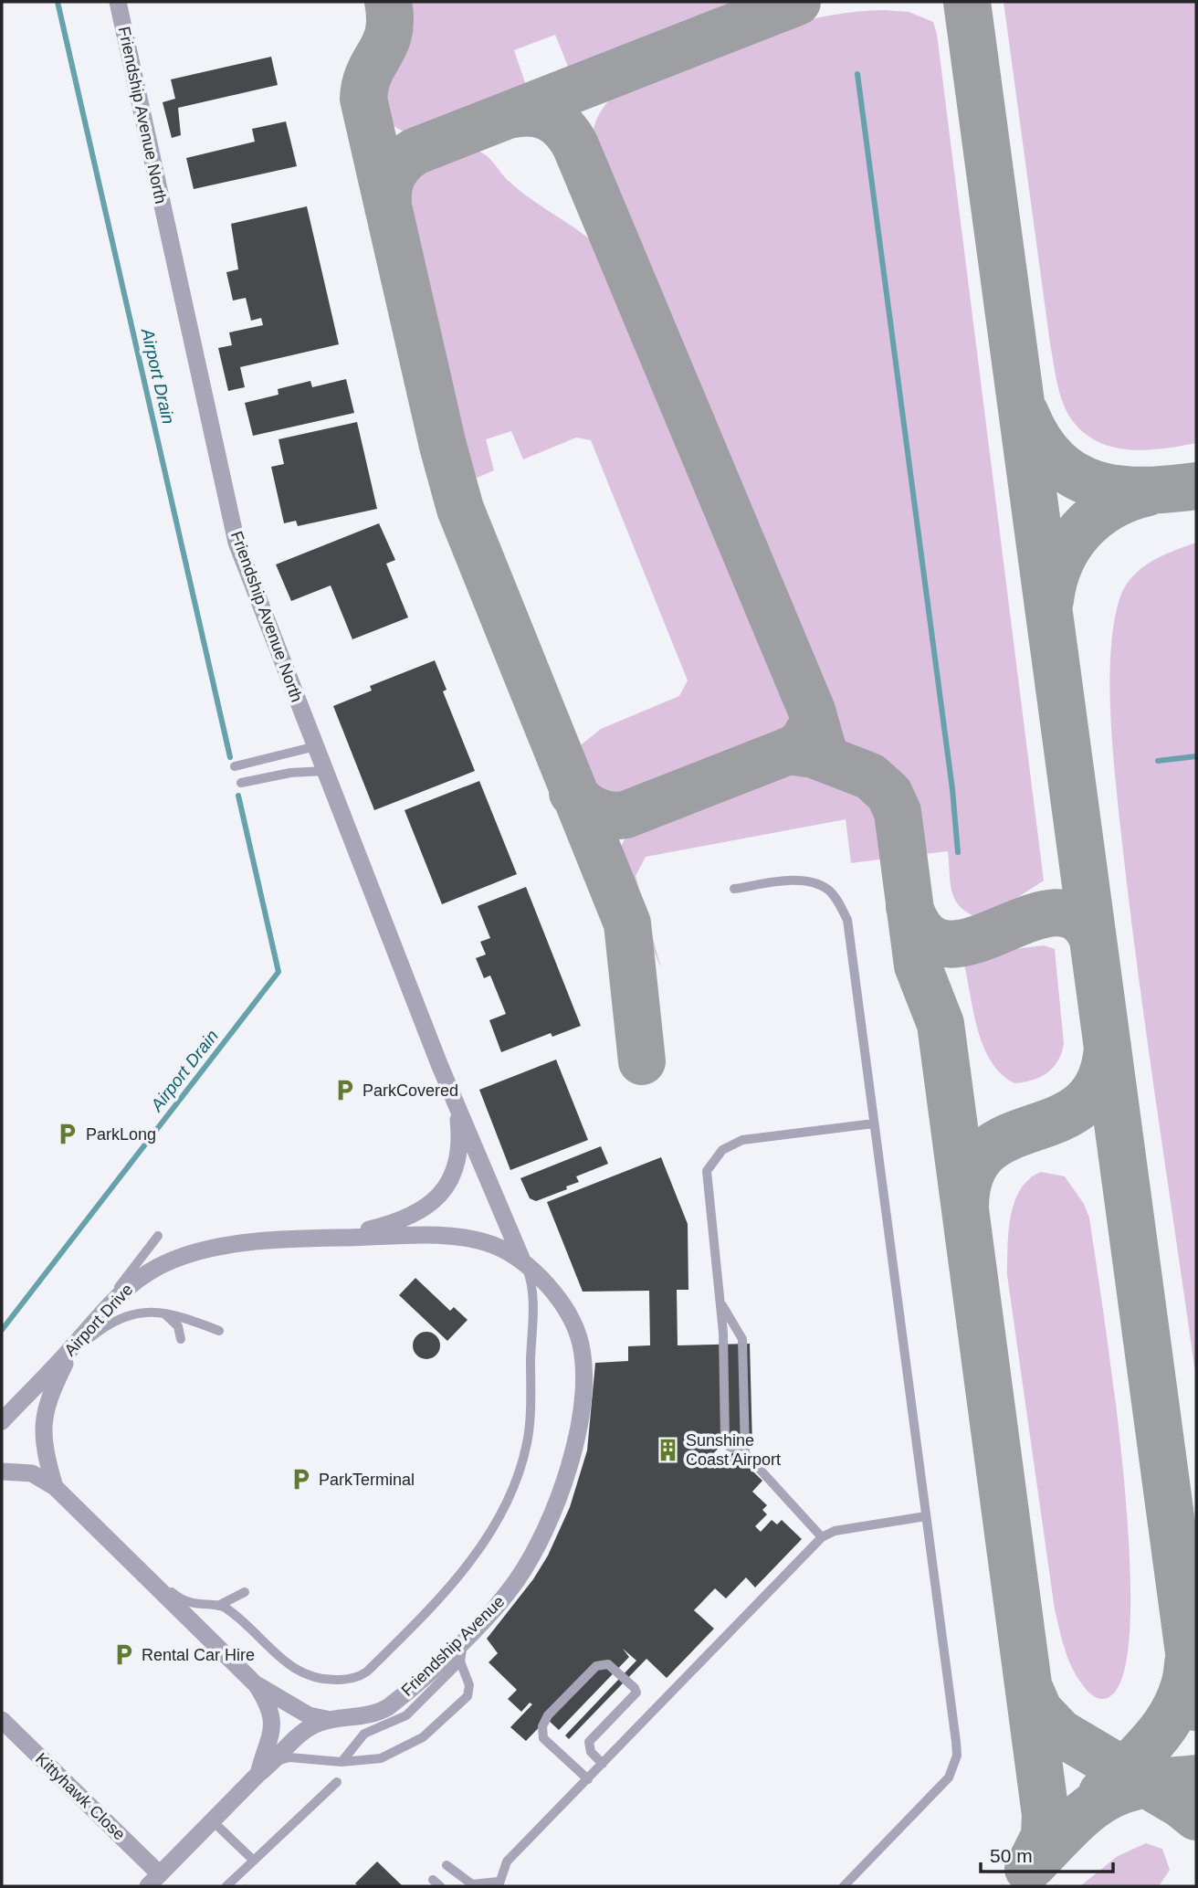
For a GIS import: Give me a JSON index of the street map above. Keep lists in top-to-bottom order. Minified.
{"streets":{"street":["Friendship Avenue North","Airport Drive","Friendship Avenue","Kittyhawk Close"]},"crossings":[["Friendship Avenue North","Airport Drive"],["Friendship Avenue North","Friendship Avenue"],["Airport Drive","Friendship Avenue"],["Friendship Avenue","Kittyhawk Close"]],"water":["Airport Drain"],"places":{"parking":["ParkCovered","ParkLong","ParkTerminal","Rental Car Hire"],"building":["Sunshine Coast Airport"]},"scale_bar":"50 m"}
